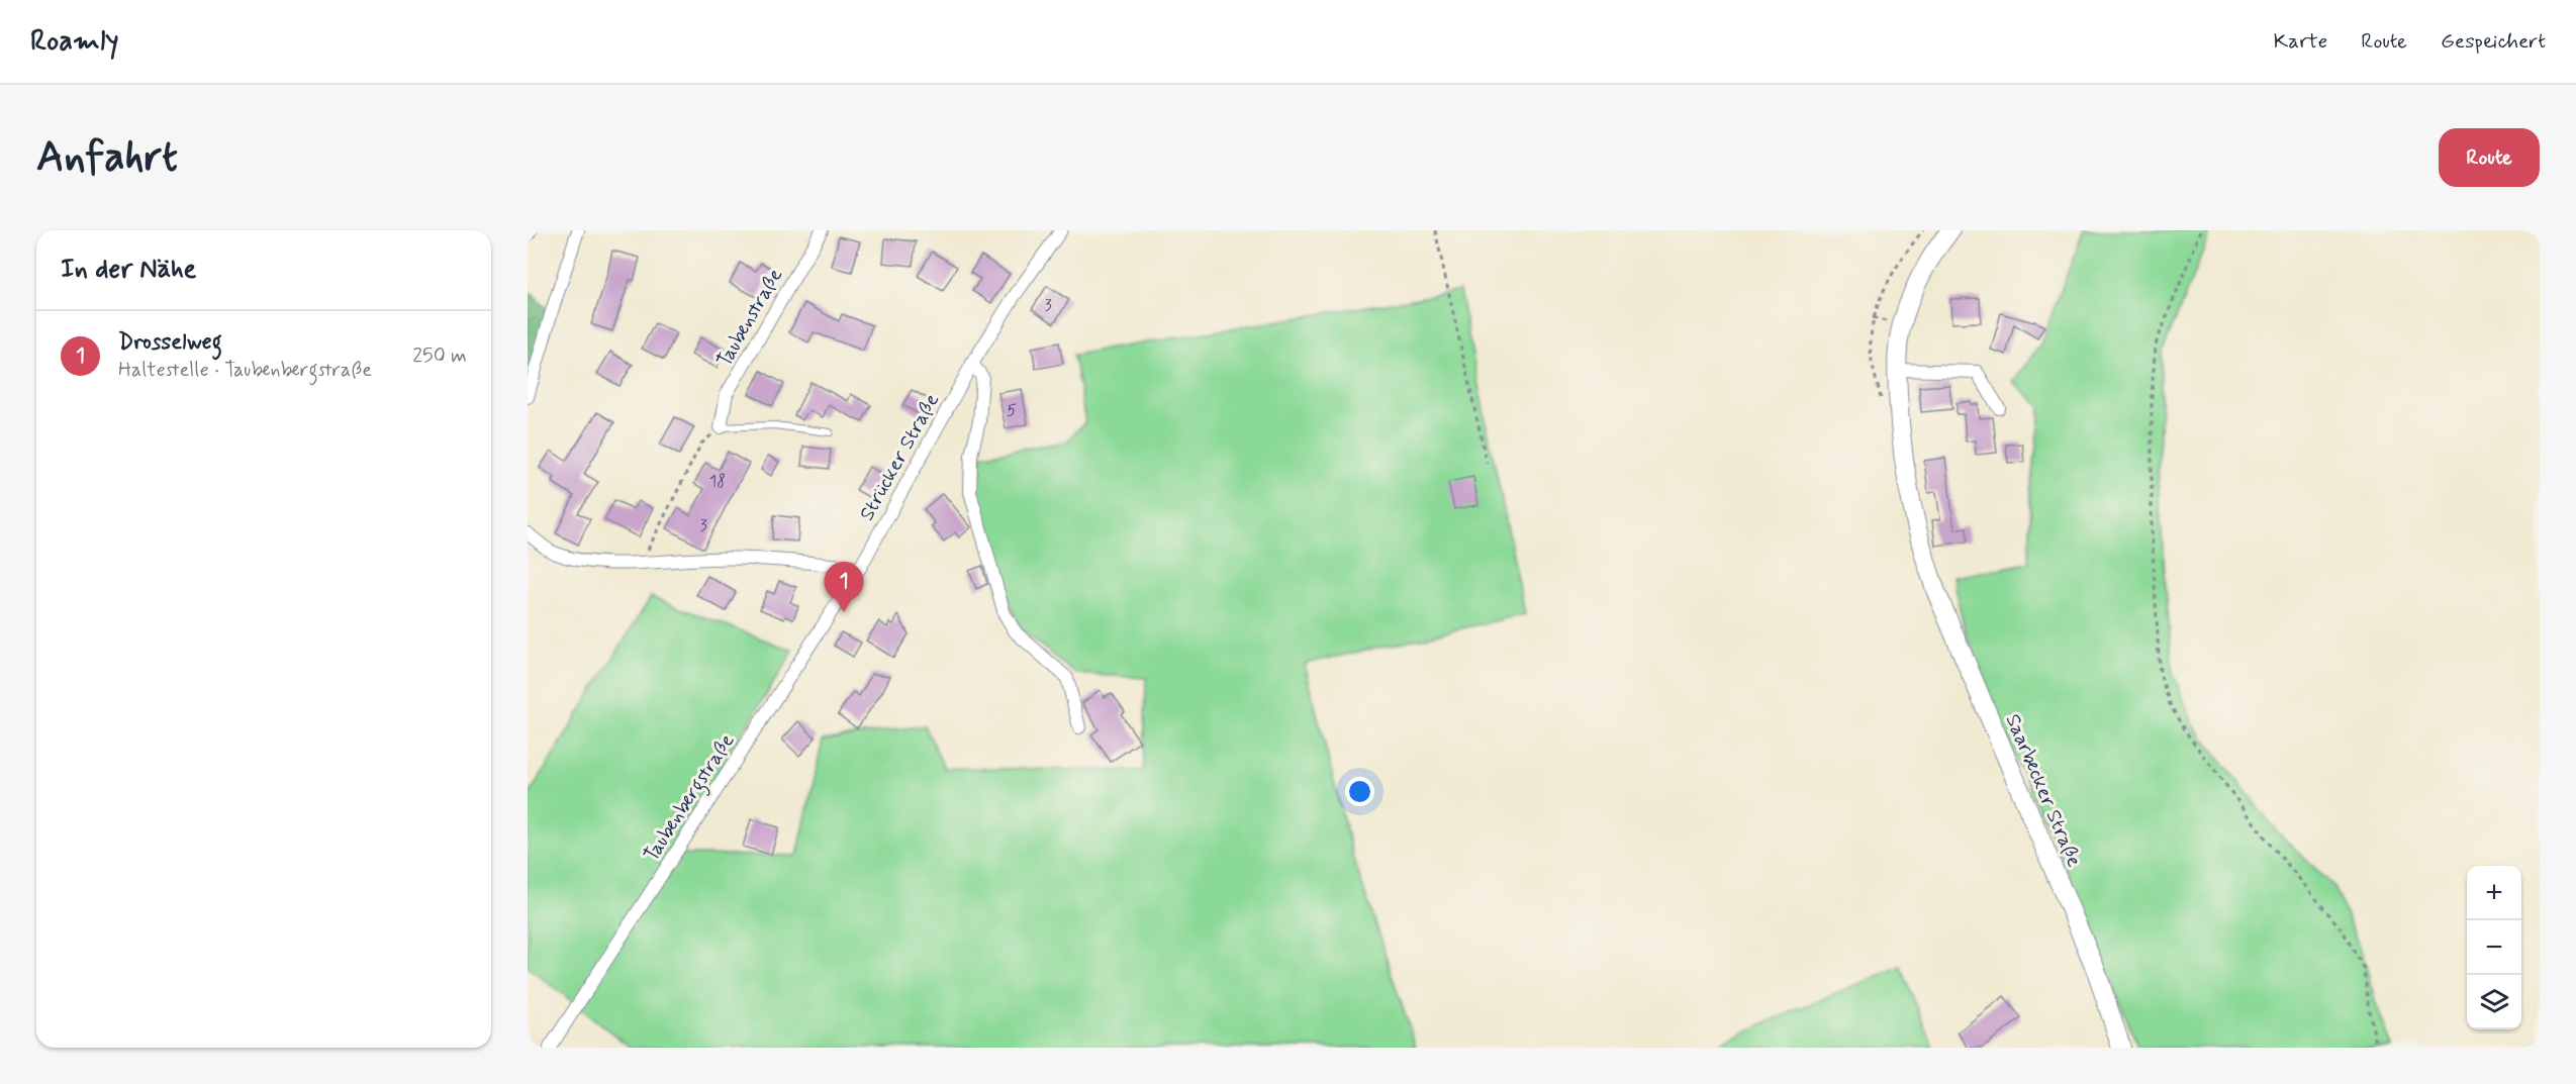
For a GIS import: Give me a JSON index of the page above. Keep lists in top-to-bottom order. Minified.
{"streets":{"main road":["Saarbecker Straße"],"street":["Taubenstraße","Strücker Straße","Taubenbergstraße"]},"crossings":[["Strücker Straße","Taubenbergstraße"]],"house_numbers":["3","5","18","3"],"page":{"header":"Roamly","nav":["Karte","Route","Gespeichert"],"buttons":"Route","title":"Anfahrt","heading":"In der Nähe","list":[{"mark":"1","name":"Drosselweg","note":"Haltestelle · Taubenbergstraße","value":"250 m"}],"pins":"1","map_buttons":["+","−"]}}
